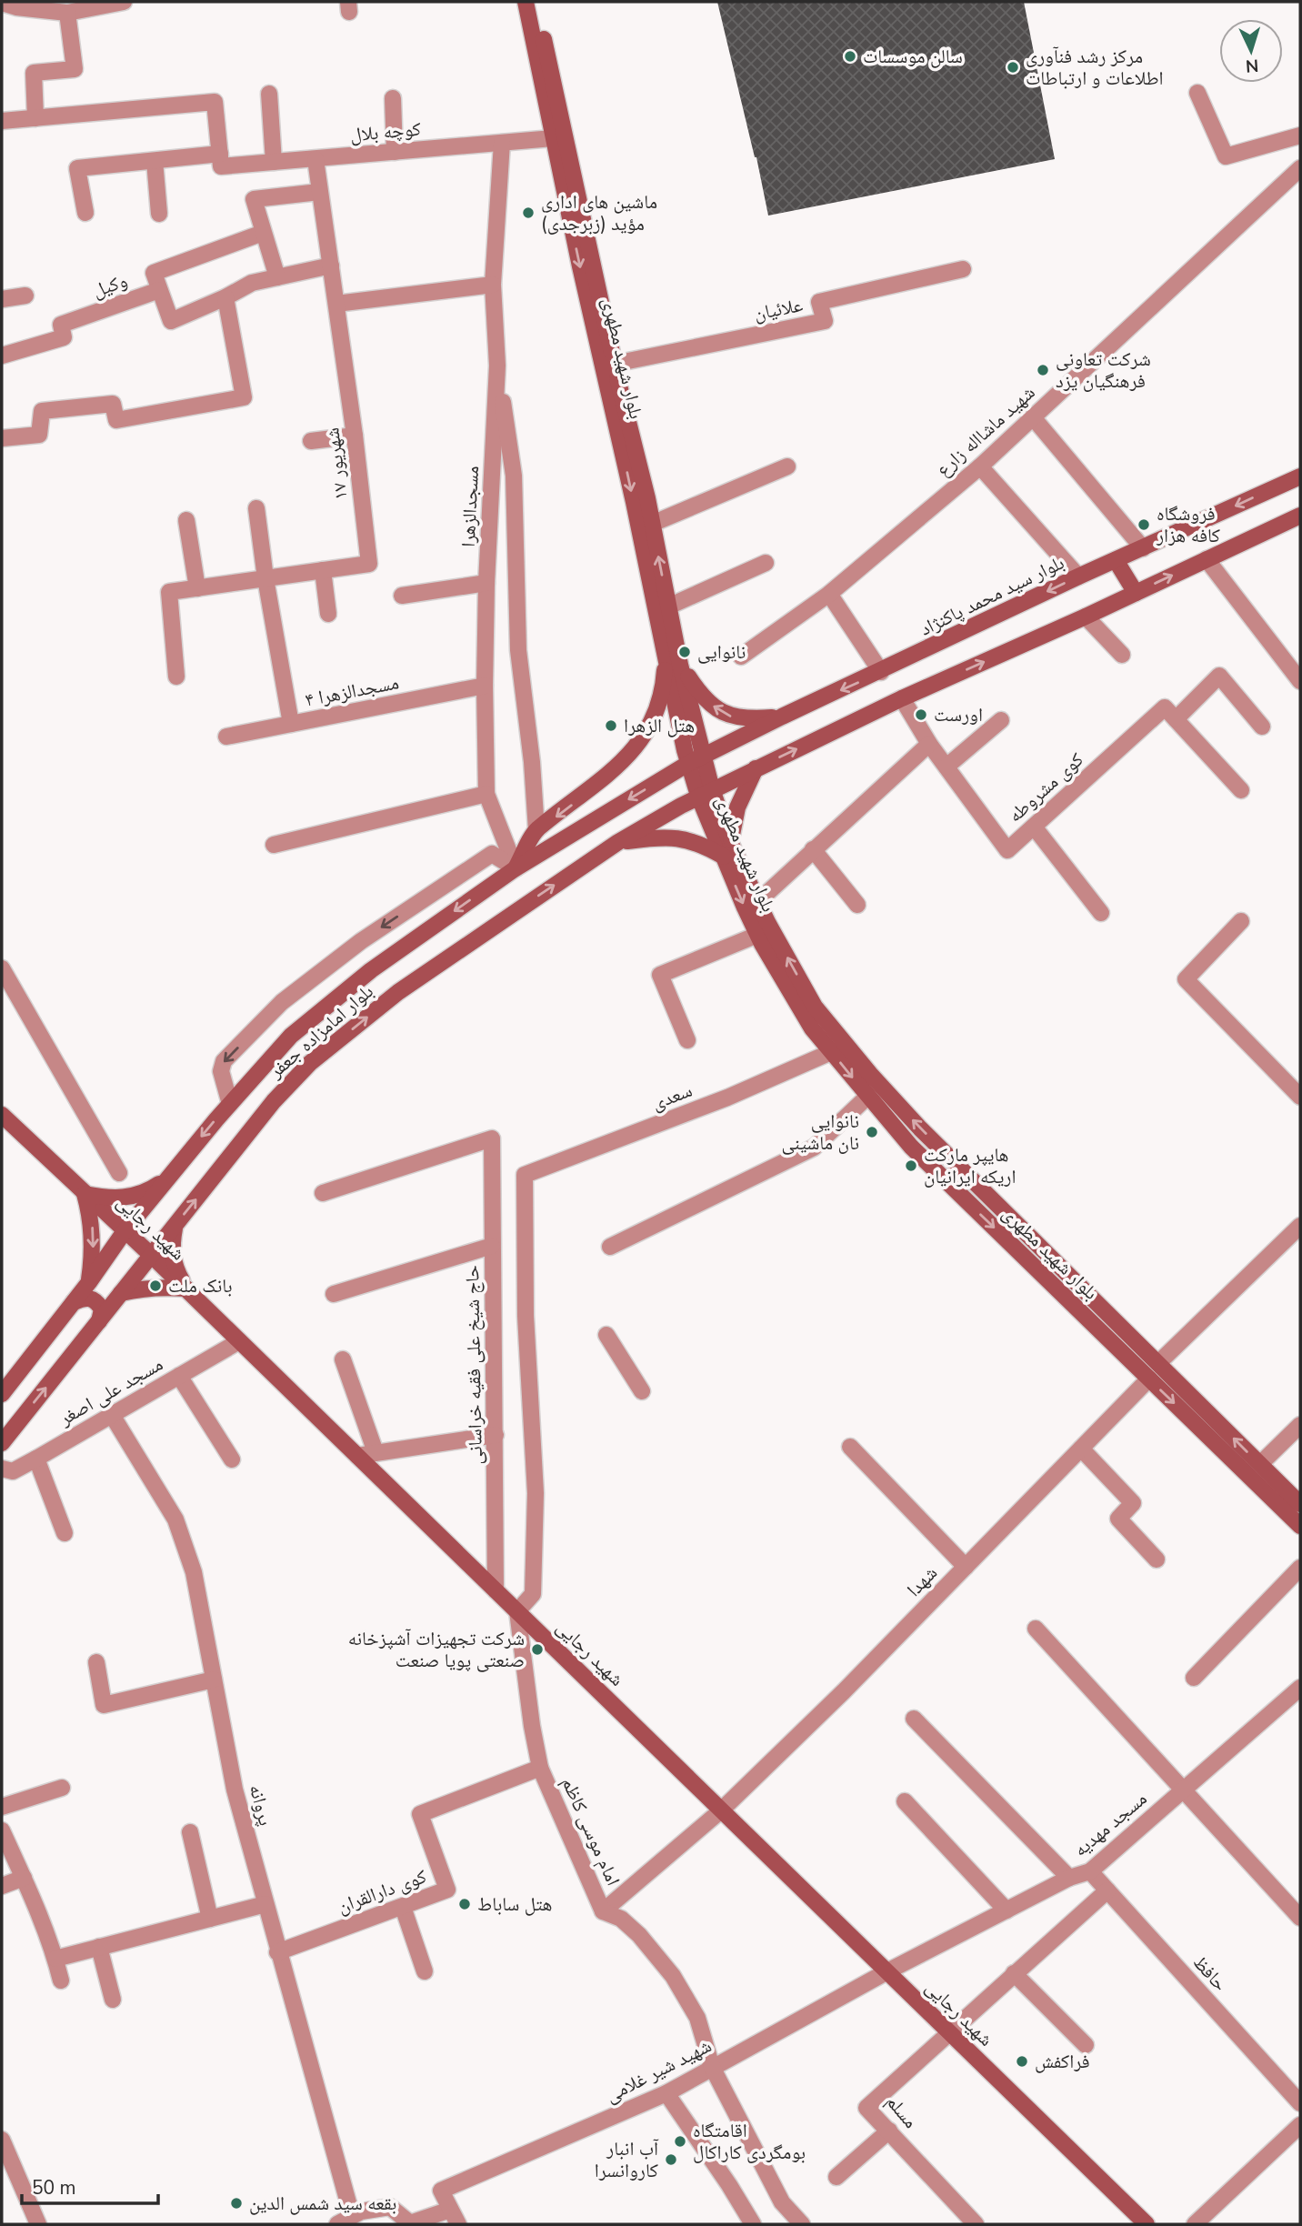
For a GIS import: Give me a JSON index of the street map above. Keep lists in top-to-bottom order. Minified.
{"streets":{"main road":["بلوار شهید مطهری","بلوار سید محمد پاکنژاد","بلوار امامزاده جعفر","شهید رجایی"],"street":["کوچه بلال","وکیل","علائیان","شهید ماشااله زارع","۱۷ شهریور","مسجدالزهرا","مسجدالزهرا ۴","کوی مشروطه","سعدی","حاج شیخ علی فقیه خراسانی","مسجد علی اصغر","شهدا","پروانه","مسجد مهدیه","امام موسی کاظم","کوی دارالقران","حافظ","شهید شیر غلامی","مسلم"]},"crossings":[["کوچه بلال","بلوار شهید مطهری"],["کوچه بلال","۱۷ شهریور"],["کوچه بلال","مسجدالزهرا"],["علائیان","بلوار شهید مطهری"],["بلوار شهید مطهری","بلوار سید محمد پاکنژاد"],["بلوار شهید مطهری","بلوار امامزاده جعفر"],["بلوار شهید مطهری","سعدی"],["بلوار شهید مطهری","شهدا"],["مسجدالزهرا","مسجدالزهرا ۴"],["مسجدالزهرا","بلوار امامزاده جعفر"],["بلوار سید محمد پاکنژاد","بلوار امامزاده جعفر"],["بلوار امامزاده جعفر","شهید رجایی"],["سعدی","شهید رجایی"],["سعدی","امام موسی کاظم"],["شهید رجایی","حاج شیخ علی فقیه خراسانی"],["شهید رجایی","مسجد علی اصغر"],["شهید رجایی","شهدا"],["شهید رجایی","مسجد مهدیه"],["شهید رجایی","امام موسی کاظم"],["شهید رجایی","شهید شیر غلامی"],["شهید رجایی","مسلم"],["مسجد علی اصغر","پروانه"],["شهدا","امام موسی کاظم"],["پروانه","کوی دارالقران"],["مسجد مهدیه","حافظ"],["مسجد مهدیه","شهید شیر غلامی"],["امام موسی کاظم","کوی دارالقران"],["امام موسی کاظم","شهید شیر غلامی"]],"places":["سالن موسسات","مرکز رشد فنآوری اطلاعات و ارتباطات","ماشین های اداری مؤید (زبرجدی)","شرکت تعاونی فرهنگیان یزد","فروشگاه کافه هزار","نانوایی","اورست","هتل الزهرا","نانوایی نان ماشینی","هایپر مارکت اریکه ایرانیان","بانک ملت","شرکت تجهیزات آشپزخانه صنعتی پویا صنعت","هتل ساباط","فراکفش","اقامتگاه بومگردی کاراکال","آب انبار کاروانسرا","بقعه سید شمس الدین"],"scale_bar":"50 m","north":"bottom"}
